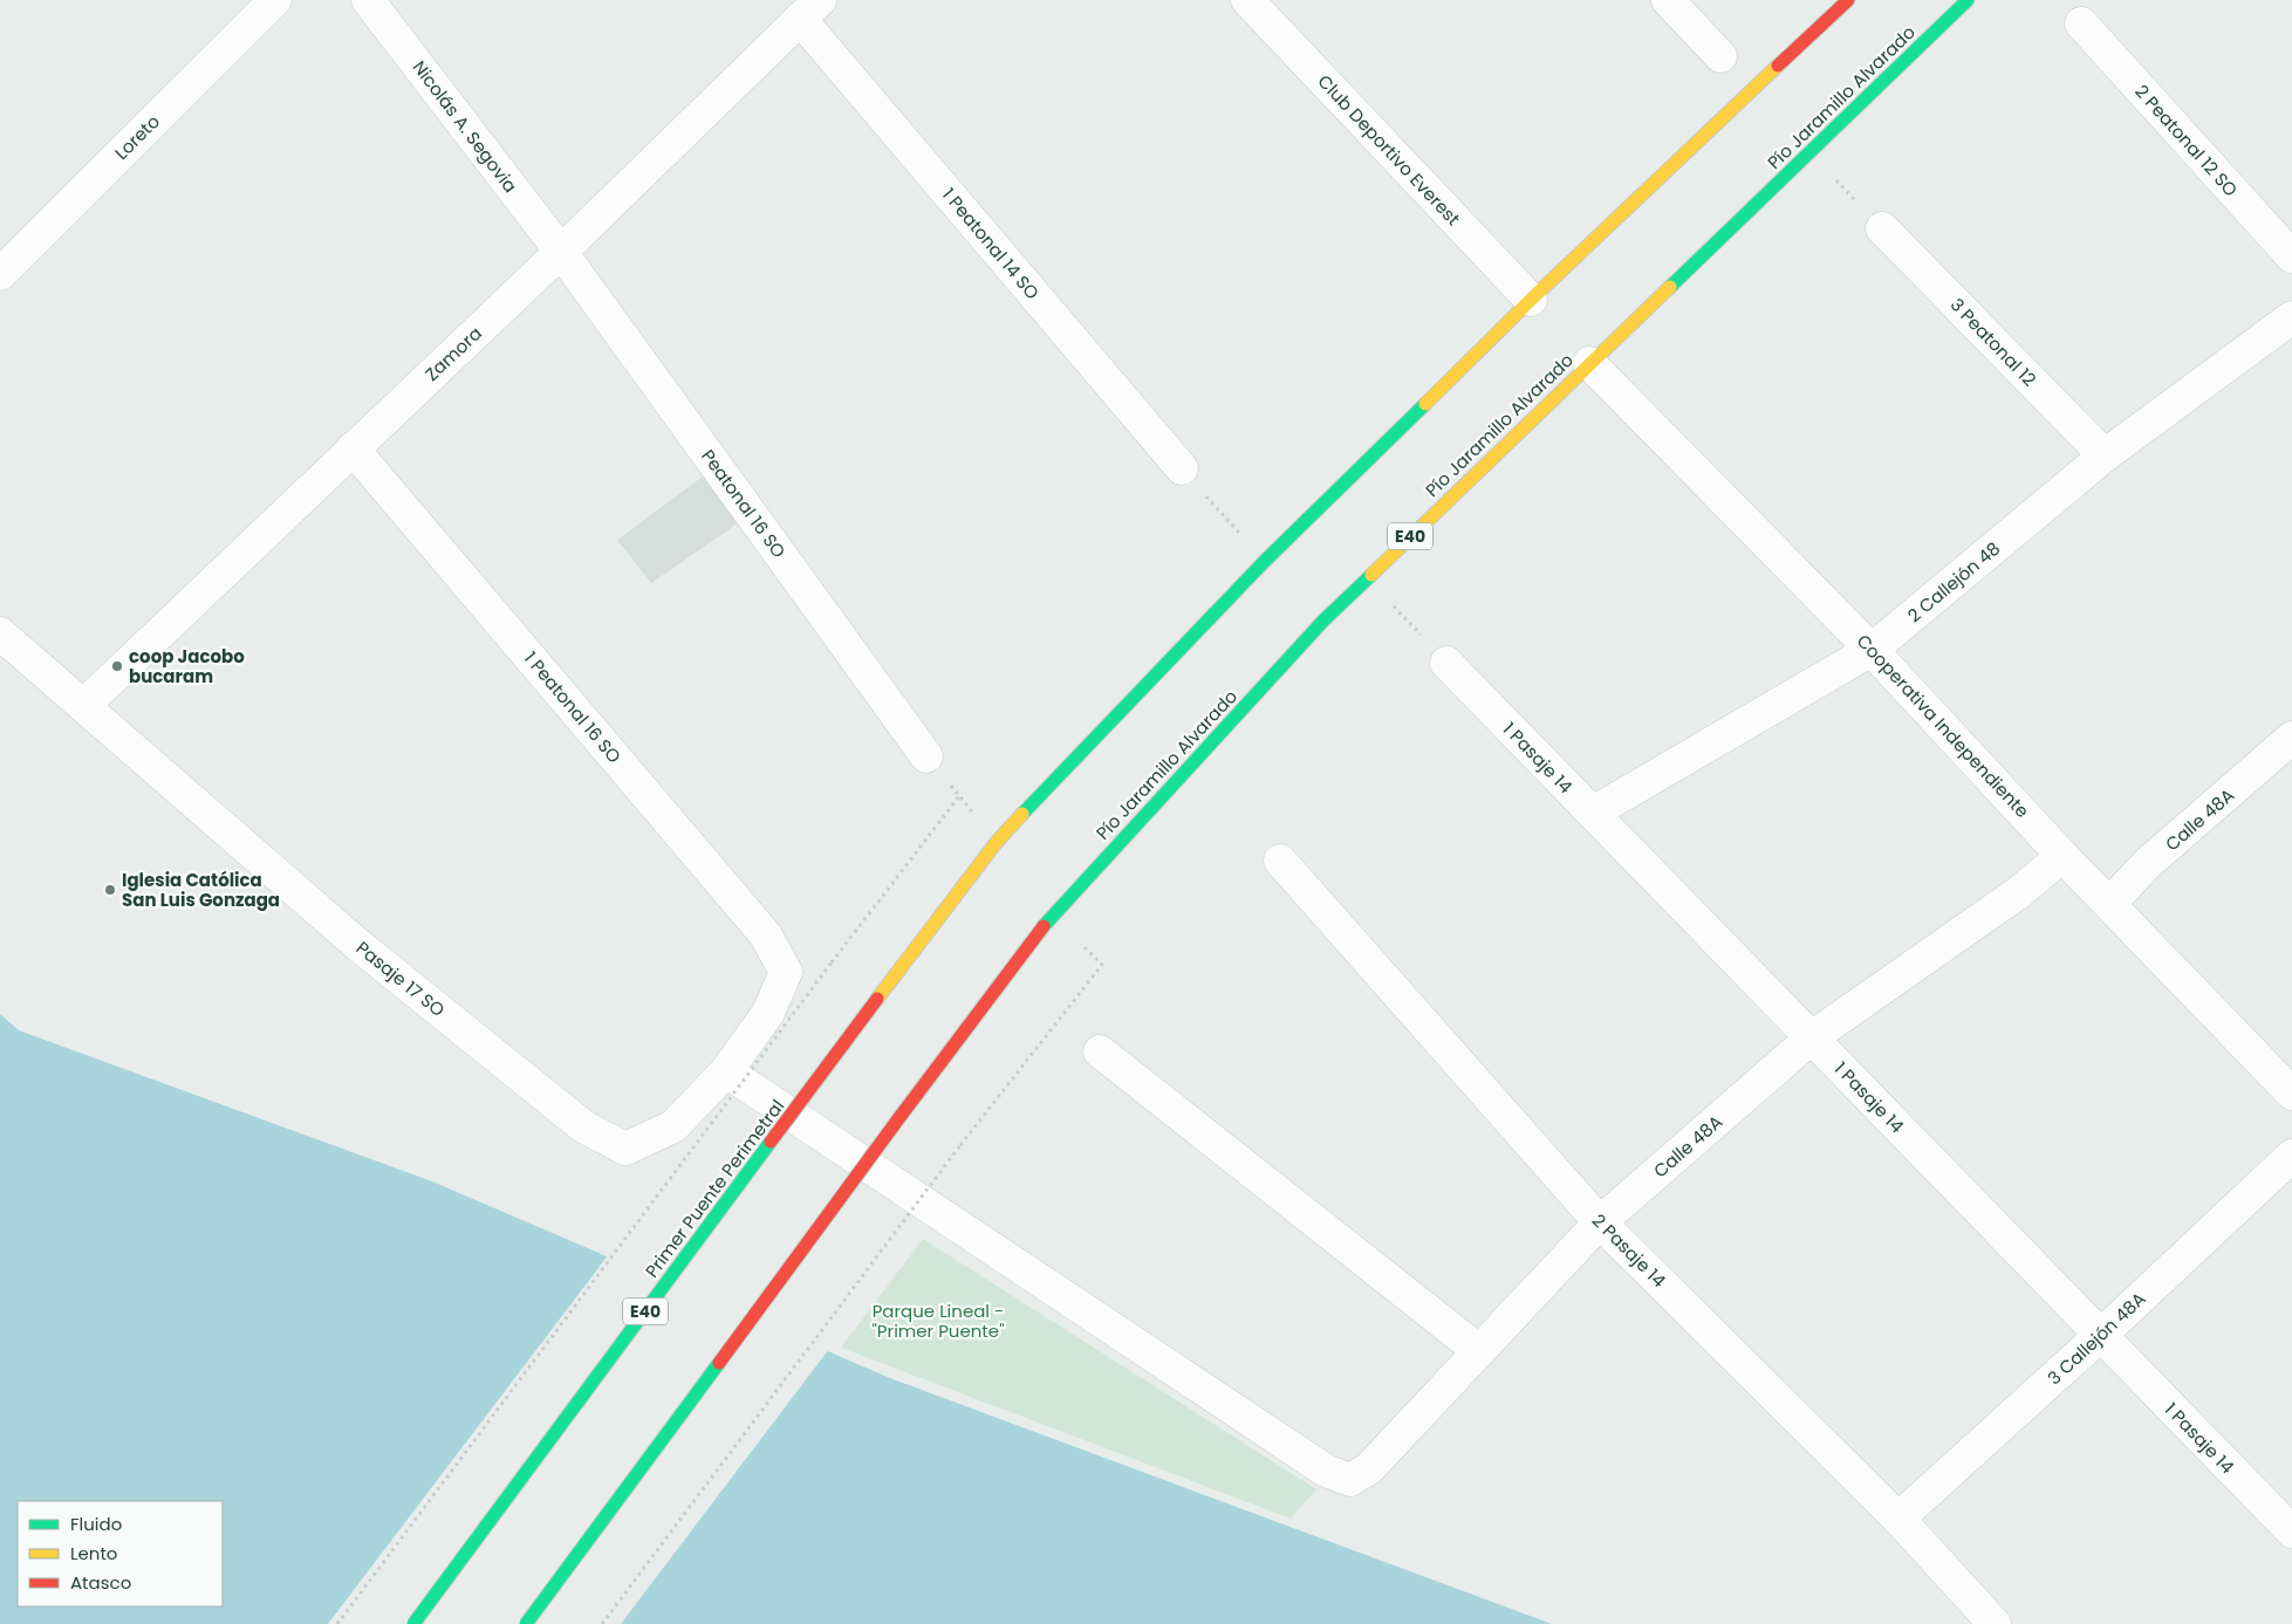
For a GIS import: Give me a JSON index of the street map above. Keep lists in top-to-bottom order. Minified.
{"streets":{"highway":["Pío Jaramillo Alvarado","E40","Primer Puente Perimetral"],"street":["Nicolás A. Segovia","Loreto","2 Peatonal 12 SO","Club Deportivo Everest","1 Peatonal 14 SO","3 Peatonal 12","Zamora","Peatonal 16 SO","2 Callejón 48","1 Peatonal 16 SO","Cooperativa Independiente","1 Pasaje 14","Calle 48A","Pasaje 17 SO","2 Pasaje 14","3 Callejón 48A"]},"crossings":[["Pío Jaramillo Alvarado","Cooperativa Independiente"],["Nicolás A. Segovia","Zamora"],["Nicolás A. Segovia","Peatonal 16 SO"],["Club Deportivo Everest","E40"],["1 Peatonal 14 SO","Zamora"],["3 Peatonal 12","2 Callejón 48"],["Zamora","Peatonal 16 SO"],["Zamora","1 Peatonal 16 SO"],["Zamora","Pasaje 17 SO"],["E40","Primer Puente Perimetral"],["2 Callejón 48","Cooperativa Independiente"],["2 Callejón 48","1 Pasaje 14"],["1 Peatonal 16 SO","Pasaje 17 SO"],["Cooperativa Independiente","Calle 48A"],["1 Pasaje 14","Calle 48A"],["1 Pasaje 14","3 Callejón 48A"],["Calle 48A","Pasaje 17 SO"],["Calle 48A","2 Pasaje 14"],["2 Pasaje 14","3 Callejón 48A"]],"parks":["Parque Lineal - \"Primer Puente\""],"places":["coop Jacobo bucaram","Iglesia Católica San Luis Gonzaga"],"legend":["Fluido","Lento","Atasco"]}
